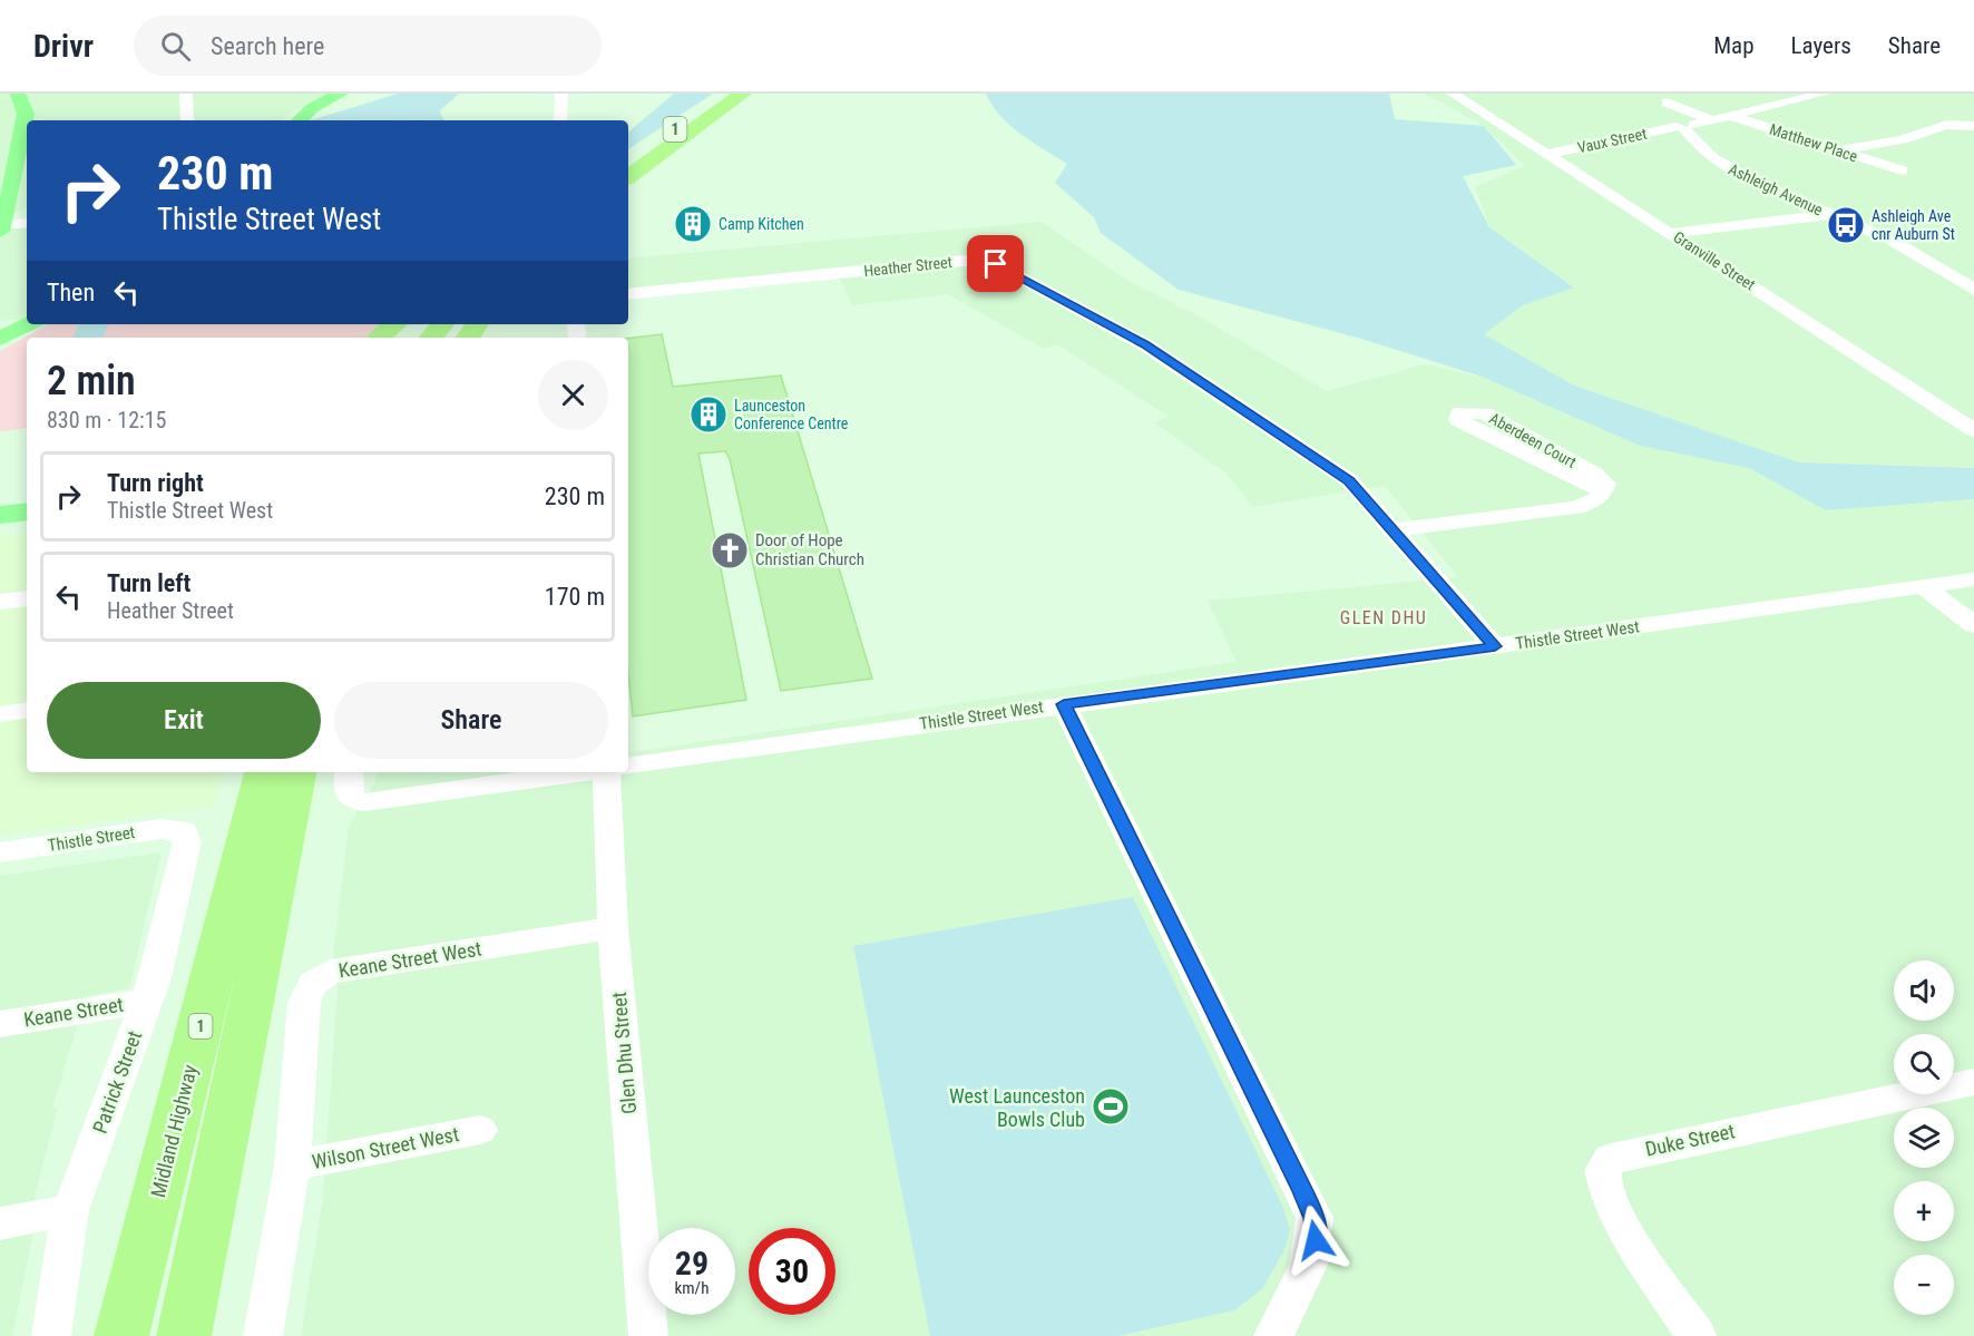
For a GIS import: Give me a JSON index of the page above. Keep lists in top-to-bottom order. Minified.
{"streets":{"highway":["1","Midland Highway"],"street":["Vaux Street","Matthew Place","Ashleigh Avenue","Granville Street","Heather Street","Aberdeen Court","Thistle Street West","Thistle Street","Keane Street West","Keane Street","Glen Dhu Street","Patrick Street","Duke Street","Wilson Street West"]},"crossings":[["Vaux Street","Matthew Place"],["Vaux Street","Ashleigh Avenue"],["Vaux Street","Granville Street"],["Heather Street","Thistle Street West"],["Thistle Street","Patrick Street"],["Keane Street West","Glen Dhu Street"],["Keane Street West","Wilson Street West"],["Keane Street","Patrick Street"]],"districts":["GLEN DHU"],"places":{"building":["Camp Kitchen","Launceston Conference Centre"],"bus stop":["Ashleigh Ave cnr Auburn St"],"church":["Door of Hope Christian Church"],"sports":["West Launceston Bowls Club"]},"page":{"header":"Drivr","search":"Search here","nav":["Map","Layers","Share"],"turn":["230 m","Thistle Street West"],"then":"Then","heading":["2 min","830 m · 12:15"],"list":[{"name":"Turn right","note":"Thistle Street West","value":"230 m"},{"name":"Turn left","note":"Heather Street","value":"170 m"}],"buttons":["Exit","Share"],"map_buttons":["+","−"],"speed":"29 km/h","limit":"30"}}
